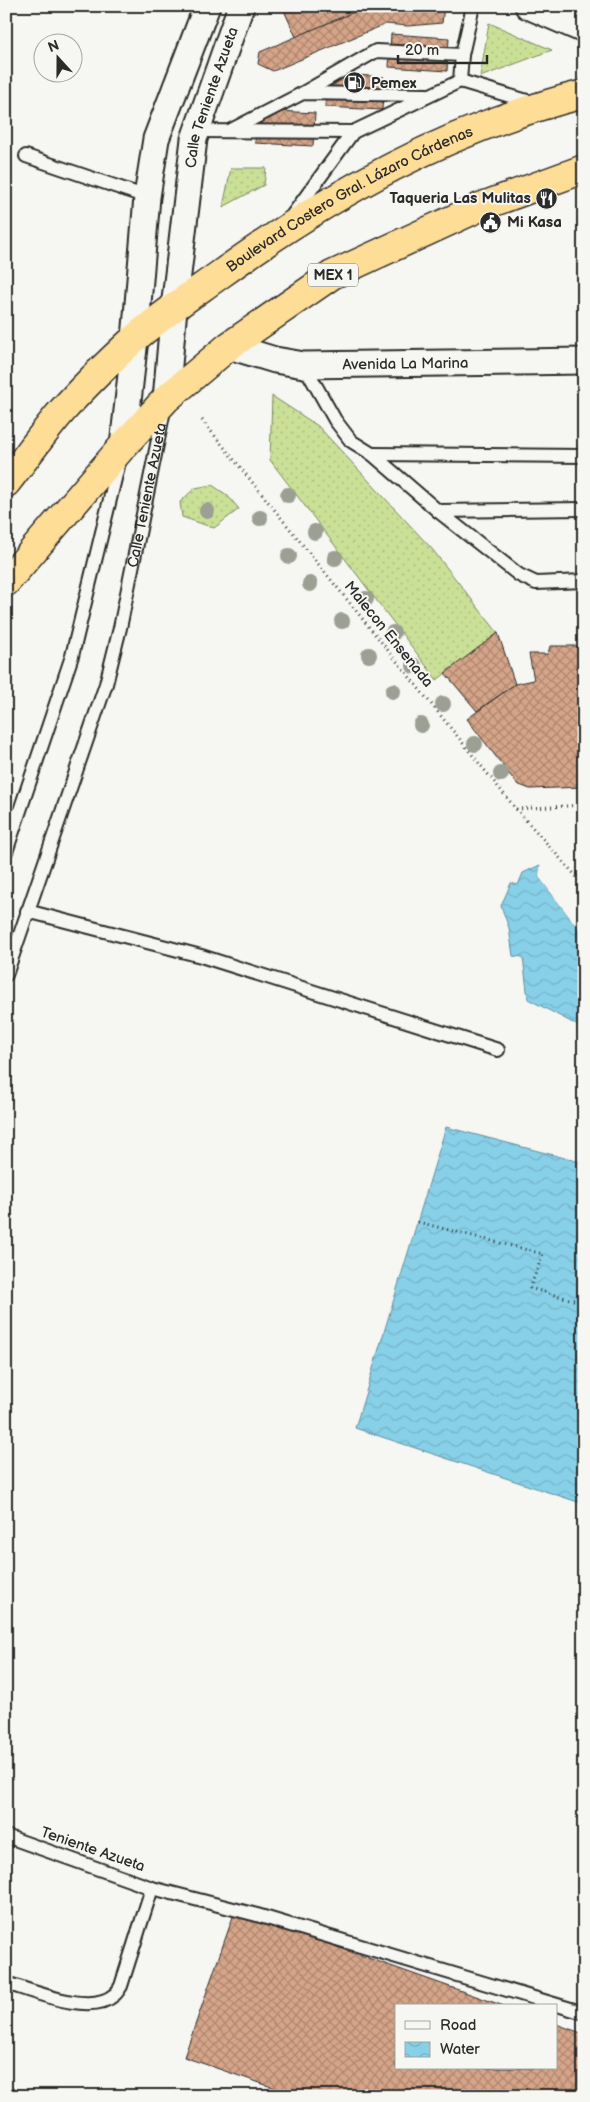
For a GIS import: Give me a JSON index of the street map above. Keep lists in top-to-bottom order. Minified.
{"streets":{"highway":["Boulevard Costero Gral. Lázaro Cárdenas","MEX 1"],"street":["Calle Teniente Azueta","Avenida La Marina"],"lane":["Teniente Azueta"],"path":["Malecon Ensenada"]},"crossings":[["Calle Teniente Azueta","Boulevard Costero Gral. Lázaro Cárdenas"],["Calle Teniente Azueta","MEX 1"],["MEX 1","Avenida La Marina"]],"places":{"fuel station":["Pemex"],"restaurant":["Taqueria Las Mulitas"],"public building":["Mi Kasa"]},"legend":["Road","Water"],"scale_bar":"20 m","north":"top"}
